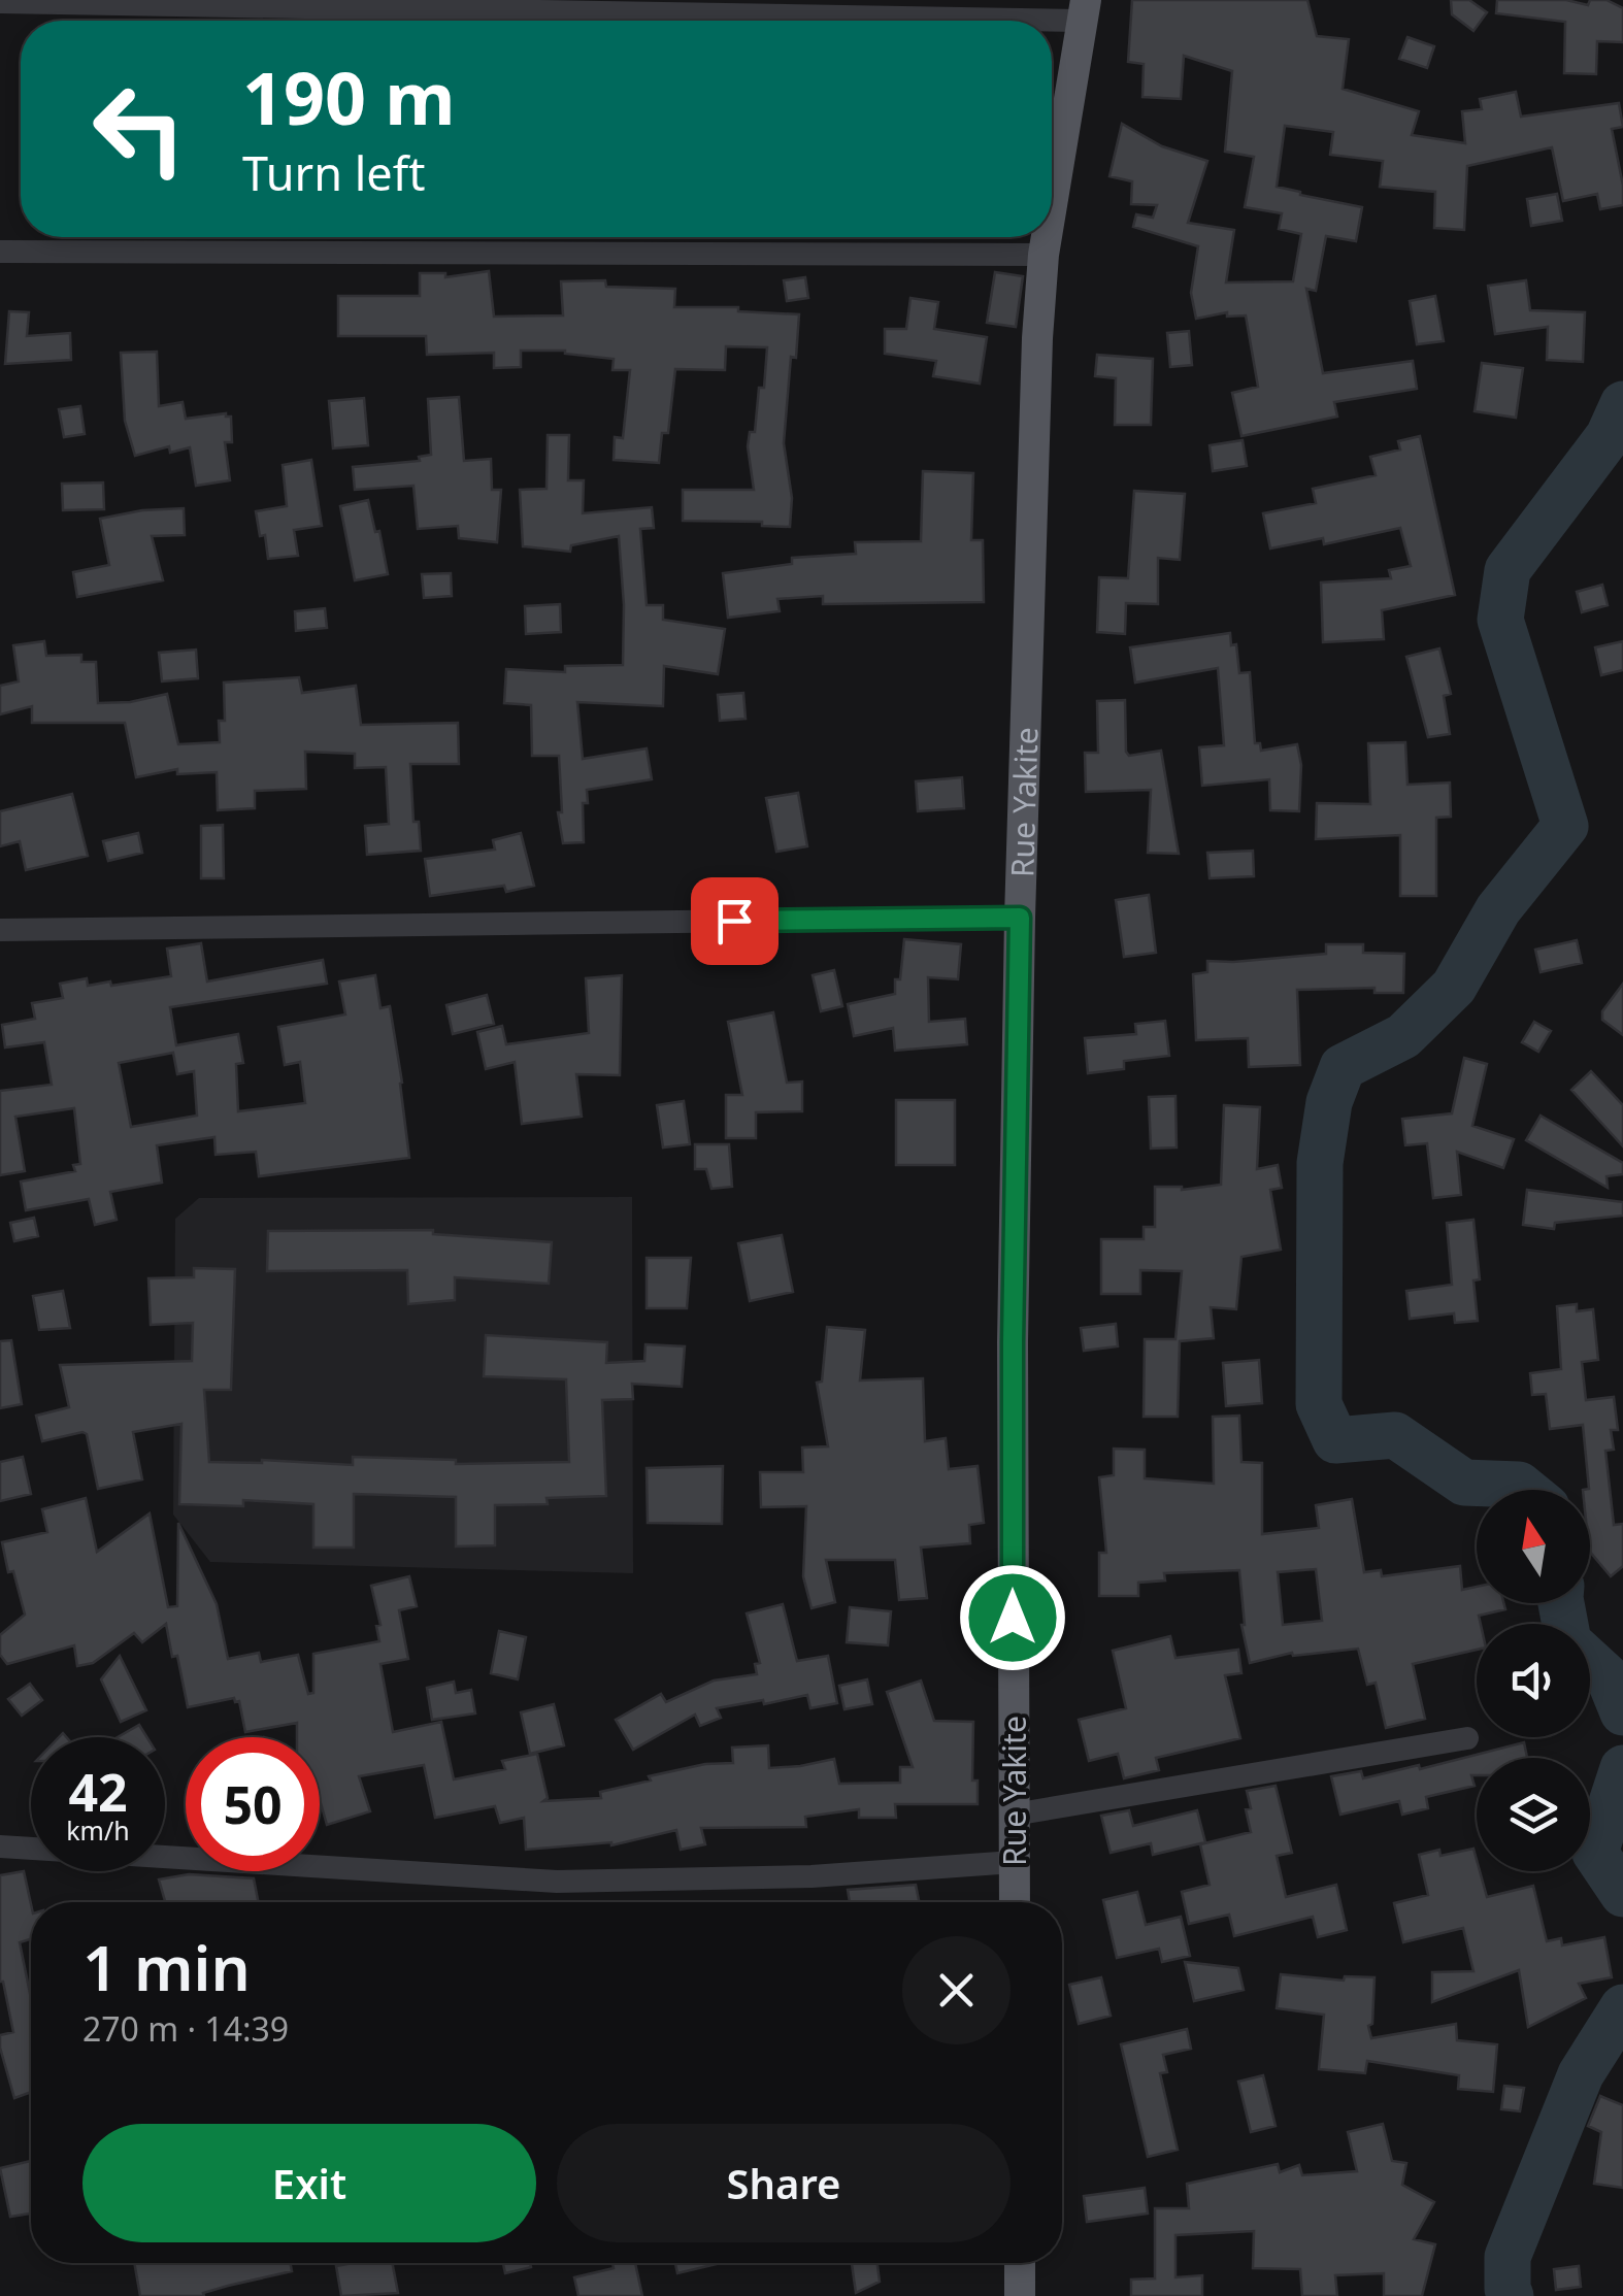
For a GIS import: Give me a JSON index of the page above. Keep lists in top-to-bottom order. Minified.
{"streets":{"main road":["Rue Yakite"]},"north":"top","page":{"turn":["190 m","Turn left"],"speed":"42 km/h","limit":"50","heading":["1 min","270 m · 14:39"],"buttons":["Exit","Share"]}}
